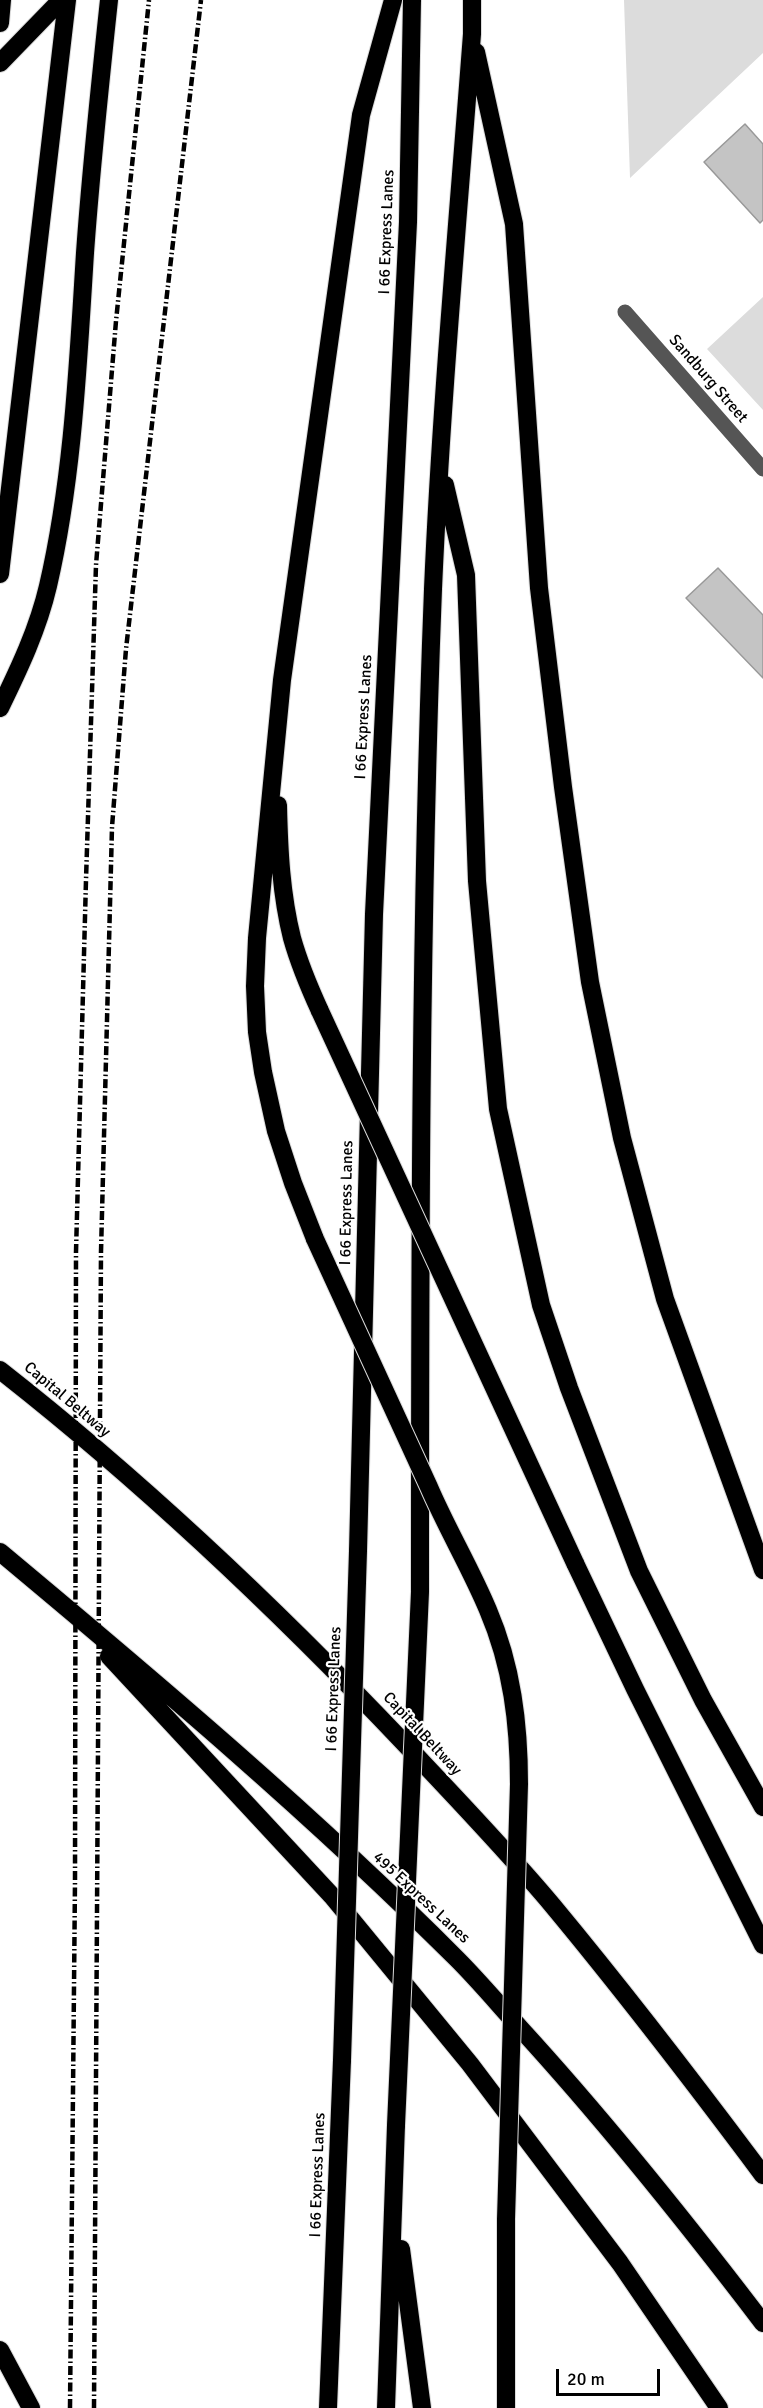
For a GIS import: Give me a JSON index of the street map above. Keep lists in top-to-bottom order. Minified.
{"streets":{"highway":["I 66 Express Lanes","Capital Beltway","495 Express Lanes"],"street":["Sandburg Street"]},"scale_bar":"20 m"}
